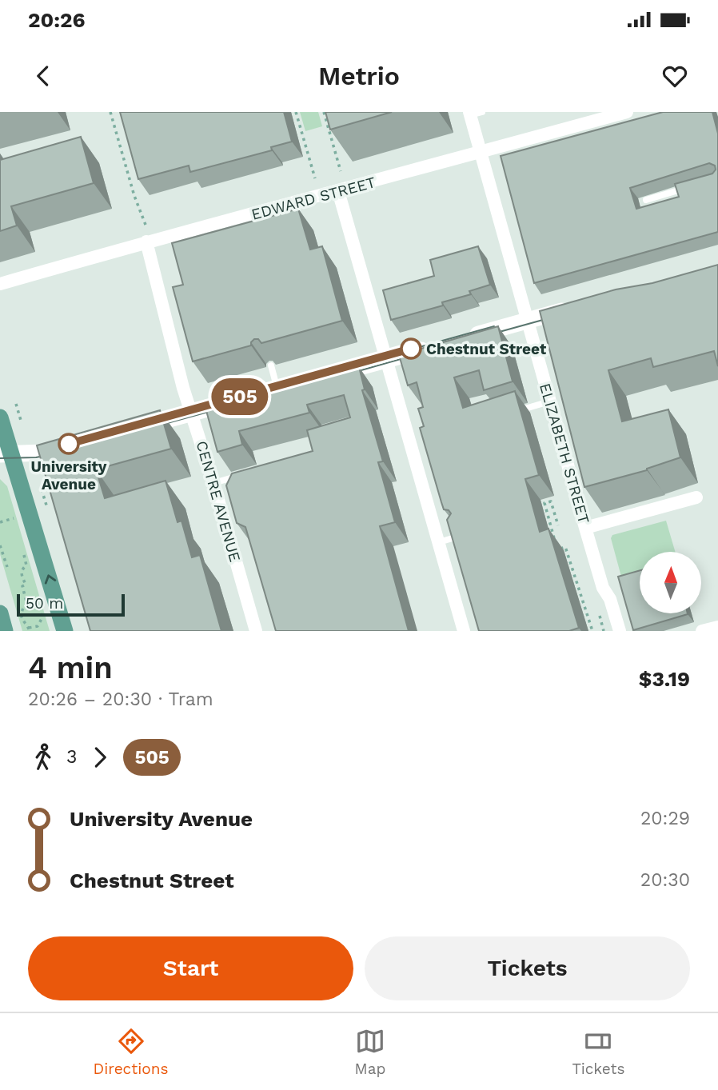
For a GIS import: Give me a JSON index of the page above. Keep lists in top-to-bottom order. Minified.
{"streets":{"street":["EDWARD STREET","ELIZABETH STREET","CENTRE AVENUE"]},"crossings":[["EDWARD STREET","ELIZABETH STREET"],["EDWARD STREET","CENTRE AVENUE"]],"places":["Chestnut Street","University Avenue"],"lines":["tram line 505"],"scale_bar":"50 m","north":"top","page":{"status":"20:26","header":"Metrio","on_map":"505","scale":"50 m","heading":["4 min","20:26 – 20:30 · Tram","$3.19"],"legs":["3","505"],"list":[{"name":"University Avenue","value":"20:29"},{"name":"Chestnut Street","value":"20:30"}],"buttons":["Start","Tickets"],"tabs":["Directions","Map","Tickets"]}}
